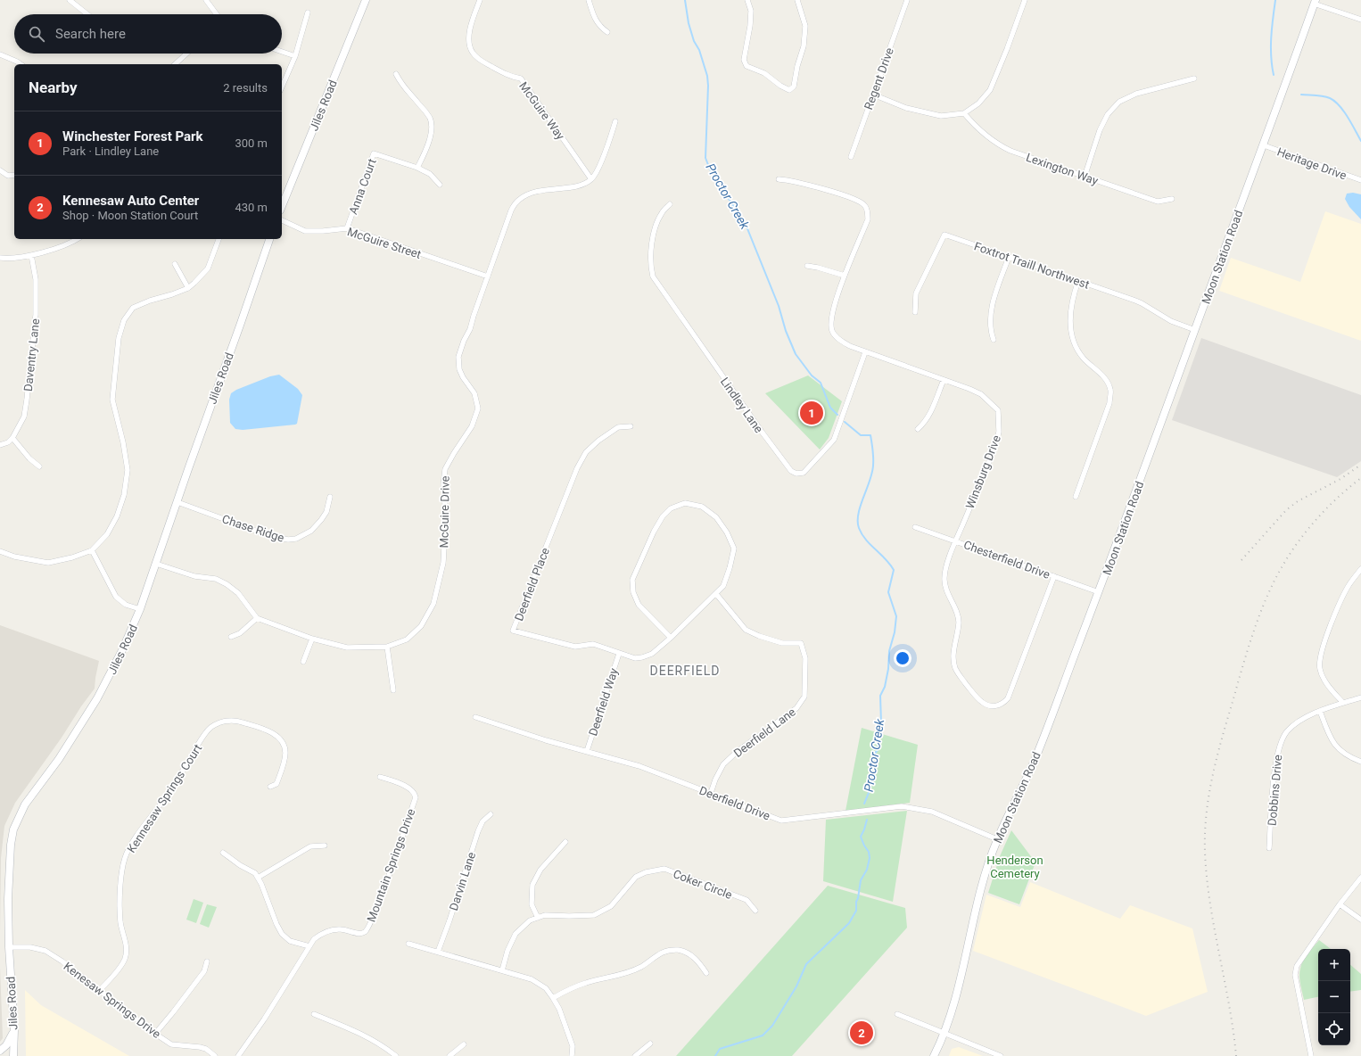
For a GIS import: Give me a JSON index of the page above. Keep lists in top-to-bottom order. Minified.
{"streets":{"street":["Regent Drive","Jiles Road","McGuire Way","Heritage Drive","Lexington Way","Anna Court","McGuire Street","Moon Station Road","Foxtrot Traill Northwest","Daventry Lane","Lindley Lane","Winsburg Drive","McGuire Drive","Chase Ridge","Chesterfield Drive","Deerfield Place","Deerfield Way","Deerfield Lane","Dobbins Drive","Kennesaw Springs Court","Deerfield Drive","Mountain Springs Drive","Darvin Lane","Coker Circle","Kenesaw Springs Drive"]},"crossings":[["Jiles Road","Chase Ridge"],["Jiles Road","Kenesaw Springs Drive"],["McGuire Way","McGuire Drive"],["Heritage Drive","Moon Station Road"],["Anna Court","McGuire Street"],["McGuire Street","McGuire Drive"],["Moon Station Road","Foxtrot Traill Northwest"],["Moon Station Road","Chesterfield Drive"],["Moon Station Road","Deerfield Drive"],["Lindley Lane","Winsburg Drive"],["Winsburg Drive","Chesterfield Drive"],["Deerfield Place","Deerfield Way"],["Deerfield Place","Deerfield Lane"],["Deerfield Way","Deerfield Drive"],["Deerfield Lane","Deerfield Drive"],["Kennesaw Springs Court","Kenesaw Springs Drive"]],"districts":["DEERFIELD"],"water":["Proctor Creek"],"parks":["Henderson Cemetery"],"page":{"search":"Search here","heading":["Nearby","2 results"],"list":[{"mark":"1","name":"Winchester Forest Park","note":"Park · Lindley Lane","value":"300 m"},{"mark":"2","name":"Kennesaw Auto Center","note":"Shop · Moon Station Court","value":"430 m"}],"pins":["1","2"],"map_buttons":["+","−"]}}
